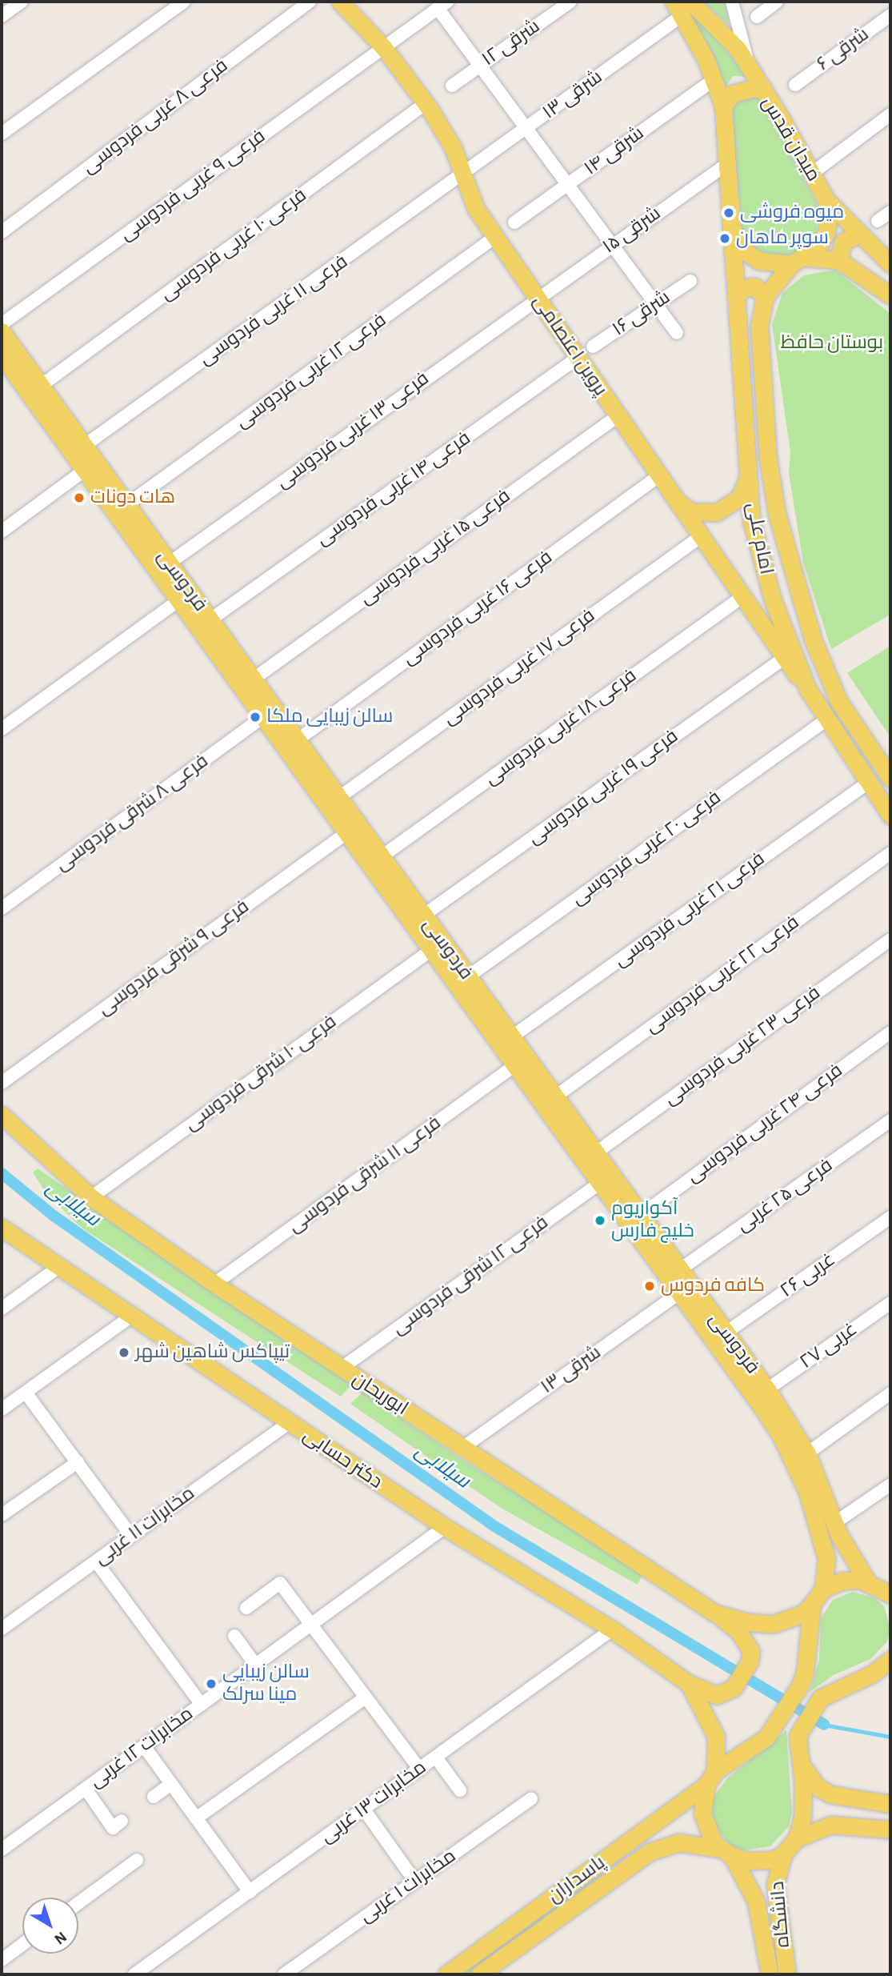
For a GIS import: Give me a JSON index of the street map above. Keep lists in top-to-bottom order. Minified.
{"streets":{"main road":["میدان قدس","پروین اعتصامی","امام علی","فردوسی","ابوریحان","دکتر حسابی","پاسداران","دانشگاه"],"street":["۱۲ شرقی","۶ شرقی","۱۳ شرقی","فرعی ۸ غربی فردوسی","۱۴ شرقی","فرعی ۹ غربی فردوسی","۱۵ شرقی","فرعی ۱۰ غربی فردوسی","فرعی ۱۱ غربی فردوسی","۱۶ شرقی","فرعی ۱۲ غربی فردوسی","فرعی ۱۳ غربی فردوسی","فرعی ۱۴ غربی فردوسی","فرعی ۱۵ غربی فردوسی","فرعی ۱۶ غربی فردوسی","فرعی ۱۷ غربی فردوسی","فرعی ۱۸ غربی فردوسی","فرعی ۱۹ غربی فردوسی","فرعی ۸ شرقی فردوسی","فرعی ۲۰ غربی فردوسی","فرعی ۲۱ غربی فردوسی","فرعی ۹ شرقی فردوسی","فرعی ۲۲ غربی فردوسی","فرعی ۲۳ غربی فردوسی","فرعی ۱۰ شرقی فردوسی","فرعی ۲۴ غربی فردوسی","فرعی ۱۱ شرقی فردوسی","فرعی ۲۵ غربی","فرعی ۱۲ شرقی فردوسی","۲۶ غربی","۲۷ غربی","مخابرات ۱۱ غربی","مخابرات ۱۲ غربی","مخابرات ۱۳ غربی","مخابرات ۱ غربی"]},"crossings":[["۱۳ شرقی","فرعی ۱۱ غربی فردوسی"],["۱۳ شرقی","پروین اعتصامی"],["۱۳ شرقی","فردوسی"],["۱۳ شرقی","ابوریحان"],["میدان قدس","امام علی"],["فرعی ۹ غربی فردوسی","پروین اعتصامی"],["۱۵ شرقی","پروین اعتصامی"],["۱۵ شرقی","فرعی ۱۳ غربی فردوسی"],["فرعی ۱۰ غربی فردوسی","پروین اعتصامی"],["فرعی ۱۰ غربی فردوسی","فردوسی"],["فرعی ۱۱ غربی فردوسی","پروین اعتصامی"],["فرعی ۱۱ غربی فردوسی","فردوسی"],["پروین اعتصامی","فرعی ۱۲ غربی فردوسی"],["پروین اعتصامی","فرعی ۱۳ غربی فردوسی"],["پروین اعتصامی","فرعی ۱۴ غربی فردوسی"],["پروین اعتصامی","امام علی"],["پروین اعتصامی","فرعی ۱۵ غربی فردوسی"],["پروین اعتصامی","فرعی ۱۶ غربی فردوسی"],["پروین اعتصامی","فرعی ۱۷ غربی فردوسی"],["پروین اعتصامی","فرعی ۱۸ غربی فردوسی"],["پروین اعتصامی","فرعی ۱۹ غربی فردوسی"],["فرعی ۱۲ غربی فردوسی","فردوسی"],["فرعی ۱۳ غربی فردوسی","فردوسی"],["فرعی ۱۴ غربی فردوسی","فردوسی"],["امام علی","فرعی ۲۰ غربی فردوسی"],["امام علی","فرعی ۲۱ غربی فردوسی"],["فرعی ۱۵ غربی فردوسی","فردوسی"],["فردوسی","فرعی ۱۶ غربی فردوسی"],["فردوسی","فرعی ۱۷ غربی فردوسی"],["فردوسی","فرعی ۱۸ غربی فردوسی"],["فردوسی","فرعی ۱۹ غربی فردوسی"],["فردوسی","فرعی ۸ شرقی فردوسی"],["فردوسی","فرعی ۲۰ غربی فردوسی"],["فردوسی","فرعی ۲۱ غربی فردوسی"],["فردوسی","فرعی ۹ شرقی فردوسی"],["فردوسی","فرعی ۲۲ غربی فردوسی"],["فردوسی","فرعی ۲۳ غربی فردوسی"],["فردوسی","فرعی ۱۰ شرقی فردوسی"],["فردوسی","فرعی ۲۴ غربی فردوسی"],["فردوسی","فرعی ۱۱ شرقی فردوسی"],["فردوسی","فرعی ۲۵ غربی"],["فردوسی","فرعی ۱۲ شرقی فردوسی"],["فردوسی","۲۶ غربی"],["فردوسی","۲۷ غربی"],["فرعی ۱۰ شرقی فردوسی","ابوریحان"],["فرعی ۱۱ شرقی فردوسی","ابوریحان"],["فرعی ۱۲ شرقی فردوسی","ابوریحان"],["ابوریحان","پاسداران"],["دکتر حسابی","مخابرات ۱۱ غربی"],["دکتر حسابی","مخابرات ۱۲ غربی"],["دکتر حسابی","مخابرات ۱۳ غربی"],["دکتر حسابی","دانشگاه"],["پاسداران","دانشگاه"]],"water":["سیلابی"],"parks":["بوستان حافظ"],"places":["میوه فروشی","سوپر ماهان","هات دونات","سالن زیبایی ملکا","آکواریوم خلیج فارس","کافه فردوس","تیپاکس شاهین شهر","سالن زیبایی مینا سرلک"],"north":"bottom right"}
